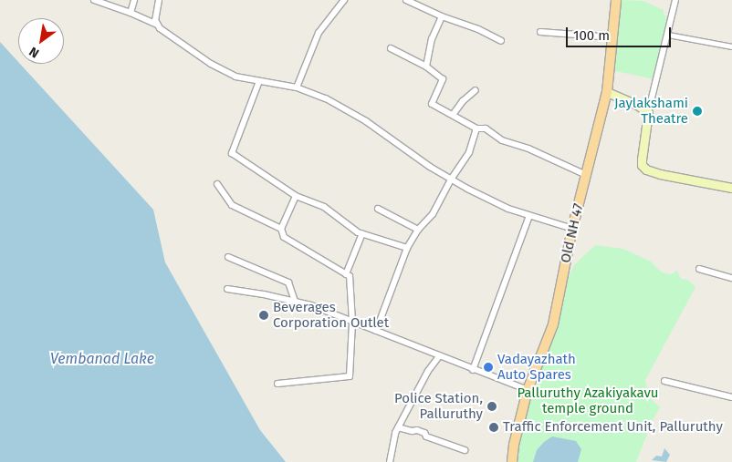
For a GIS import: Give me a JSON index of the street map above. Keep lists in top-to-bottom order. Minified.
{"streets":{"main road":["Old NH 47"]},"water":["Vembanad Lake"],"parks":["Palluruthy Azakiyakavu temple ground"],"places":["Jaylakshami Theatre","Beverages Corporation Outlet","Vadayazhath Auto Spares","Police Station, Palluruthy","Traffic Enforcement Unit, Palluruthy"],"scale_bar":"100 m","north":"bottom left"}
